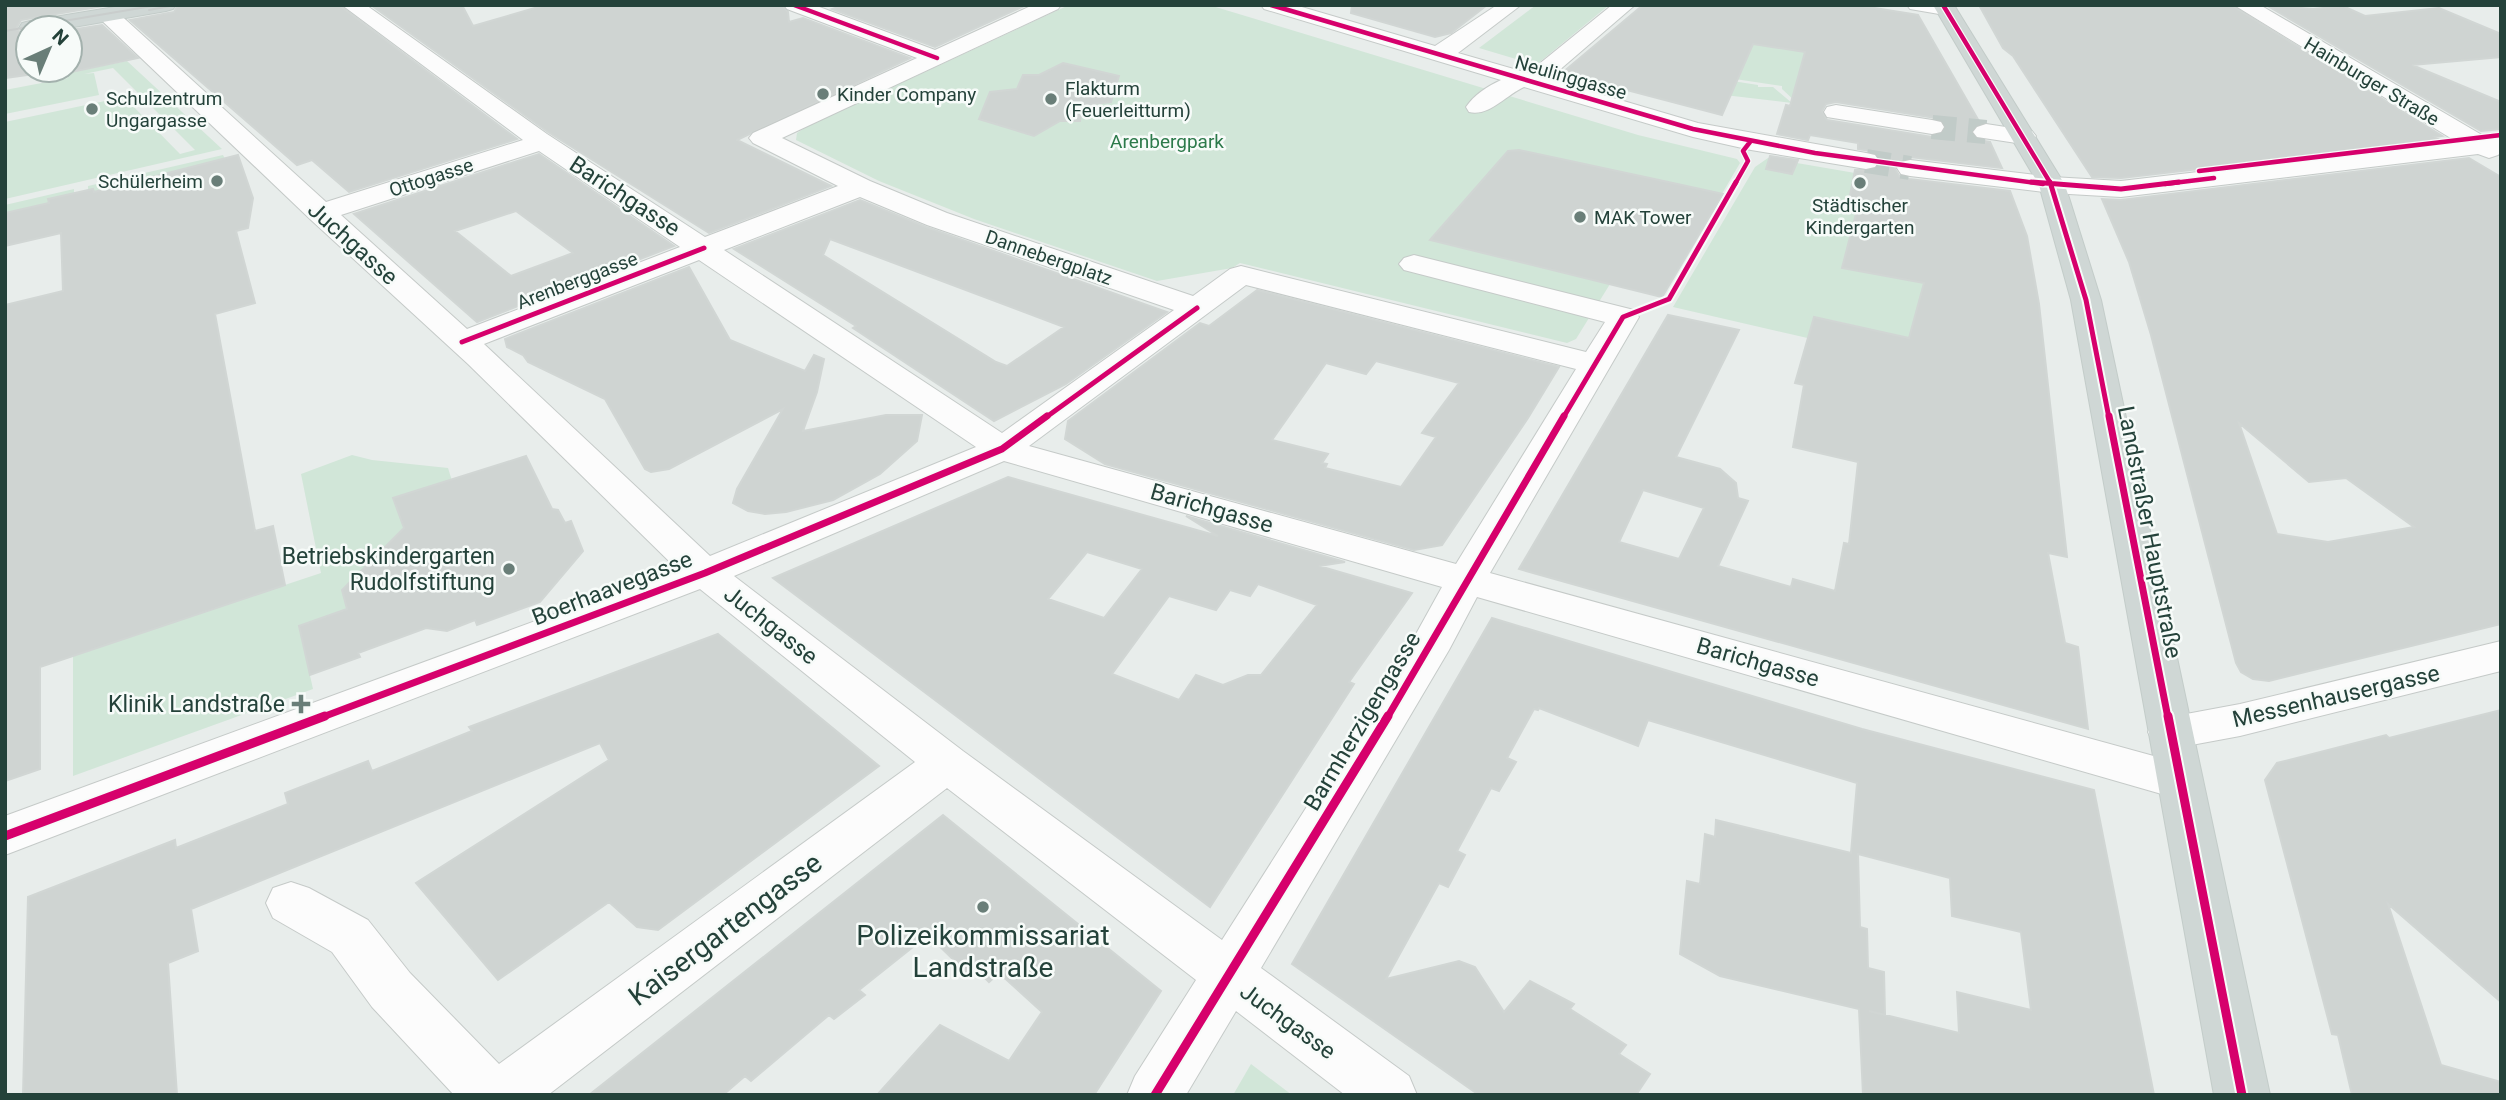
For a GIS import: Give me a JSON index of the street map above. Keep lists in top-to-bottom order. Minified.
{"streets":{"main road":["Landstraßer Hauptstraße"],"street":["Neulinggasse","Hainburger Straße","Ottogasse","Barichgasse","Juchgasse","Dannebergplatz","Arenberggasse","Boerhaavegasse","Messenhausergasse","Barmherzigengasse","Kaisergartengasse"]},"crossings":[["Ottogasse","Barichgasse"],["Ottogasse","Juchgasse"],["Barichgasse","Arenberggasse"],["Barichgasse","Landstraßer Hauptstraße"],["Barichgasse","Boerhaavegasse"],["Barichgasse","Barmherzigengasse"],["Juchgasse","Arenberggasse"],["Juchgasse","Boerhaavegasse"],["Juchgasse","Barmherzigengasse"],["Juchgasse","Kaisergartengasse"],["Dannebergplatz","Arenberggasse"],["Dannebergplatz","Boerhaavegasse"],["Landstraßer Hauptstraße","Messenhausergasse"]],"parks":["Arenbergpark"],"places":{"other":["Kinder Company","Flakturm (Feuerleitturm)","Schulzentrum Ungargasse","Schülerheim","Städtischer Kindergarten","MAK Tower","Betriebskindergarten Rudolfstiftung","Polizeikommissariat Landstraße"],"health":["Klinik Landstraße"]},"north":"top right"}
